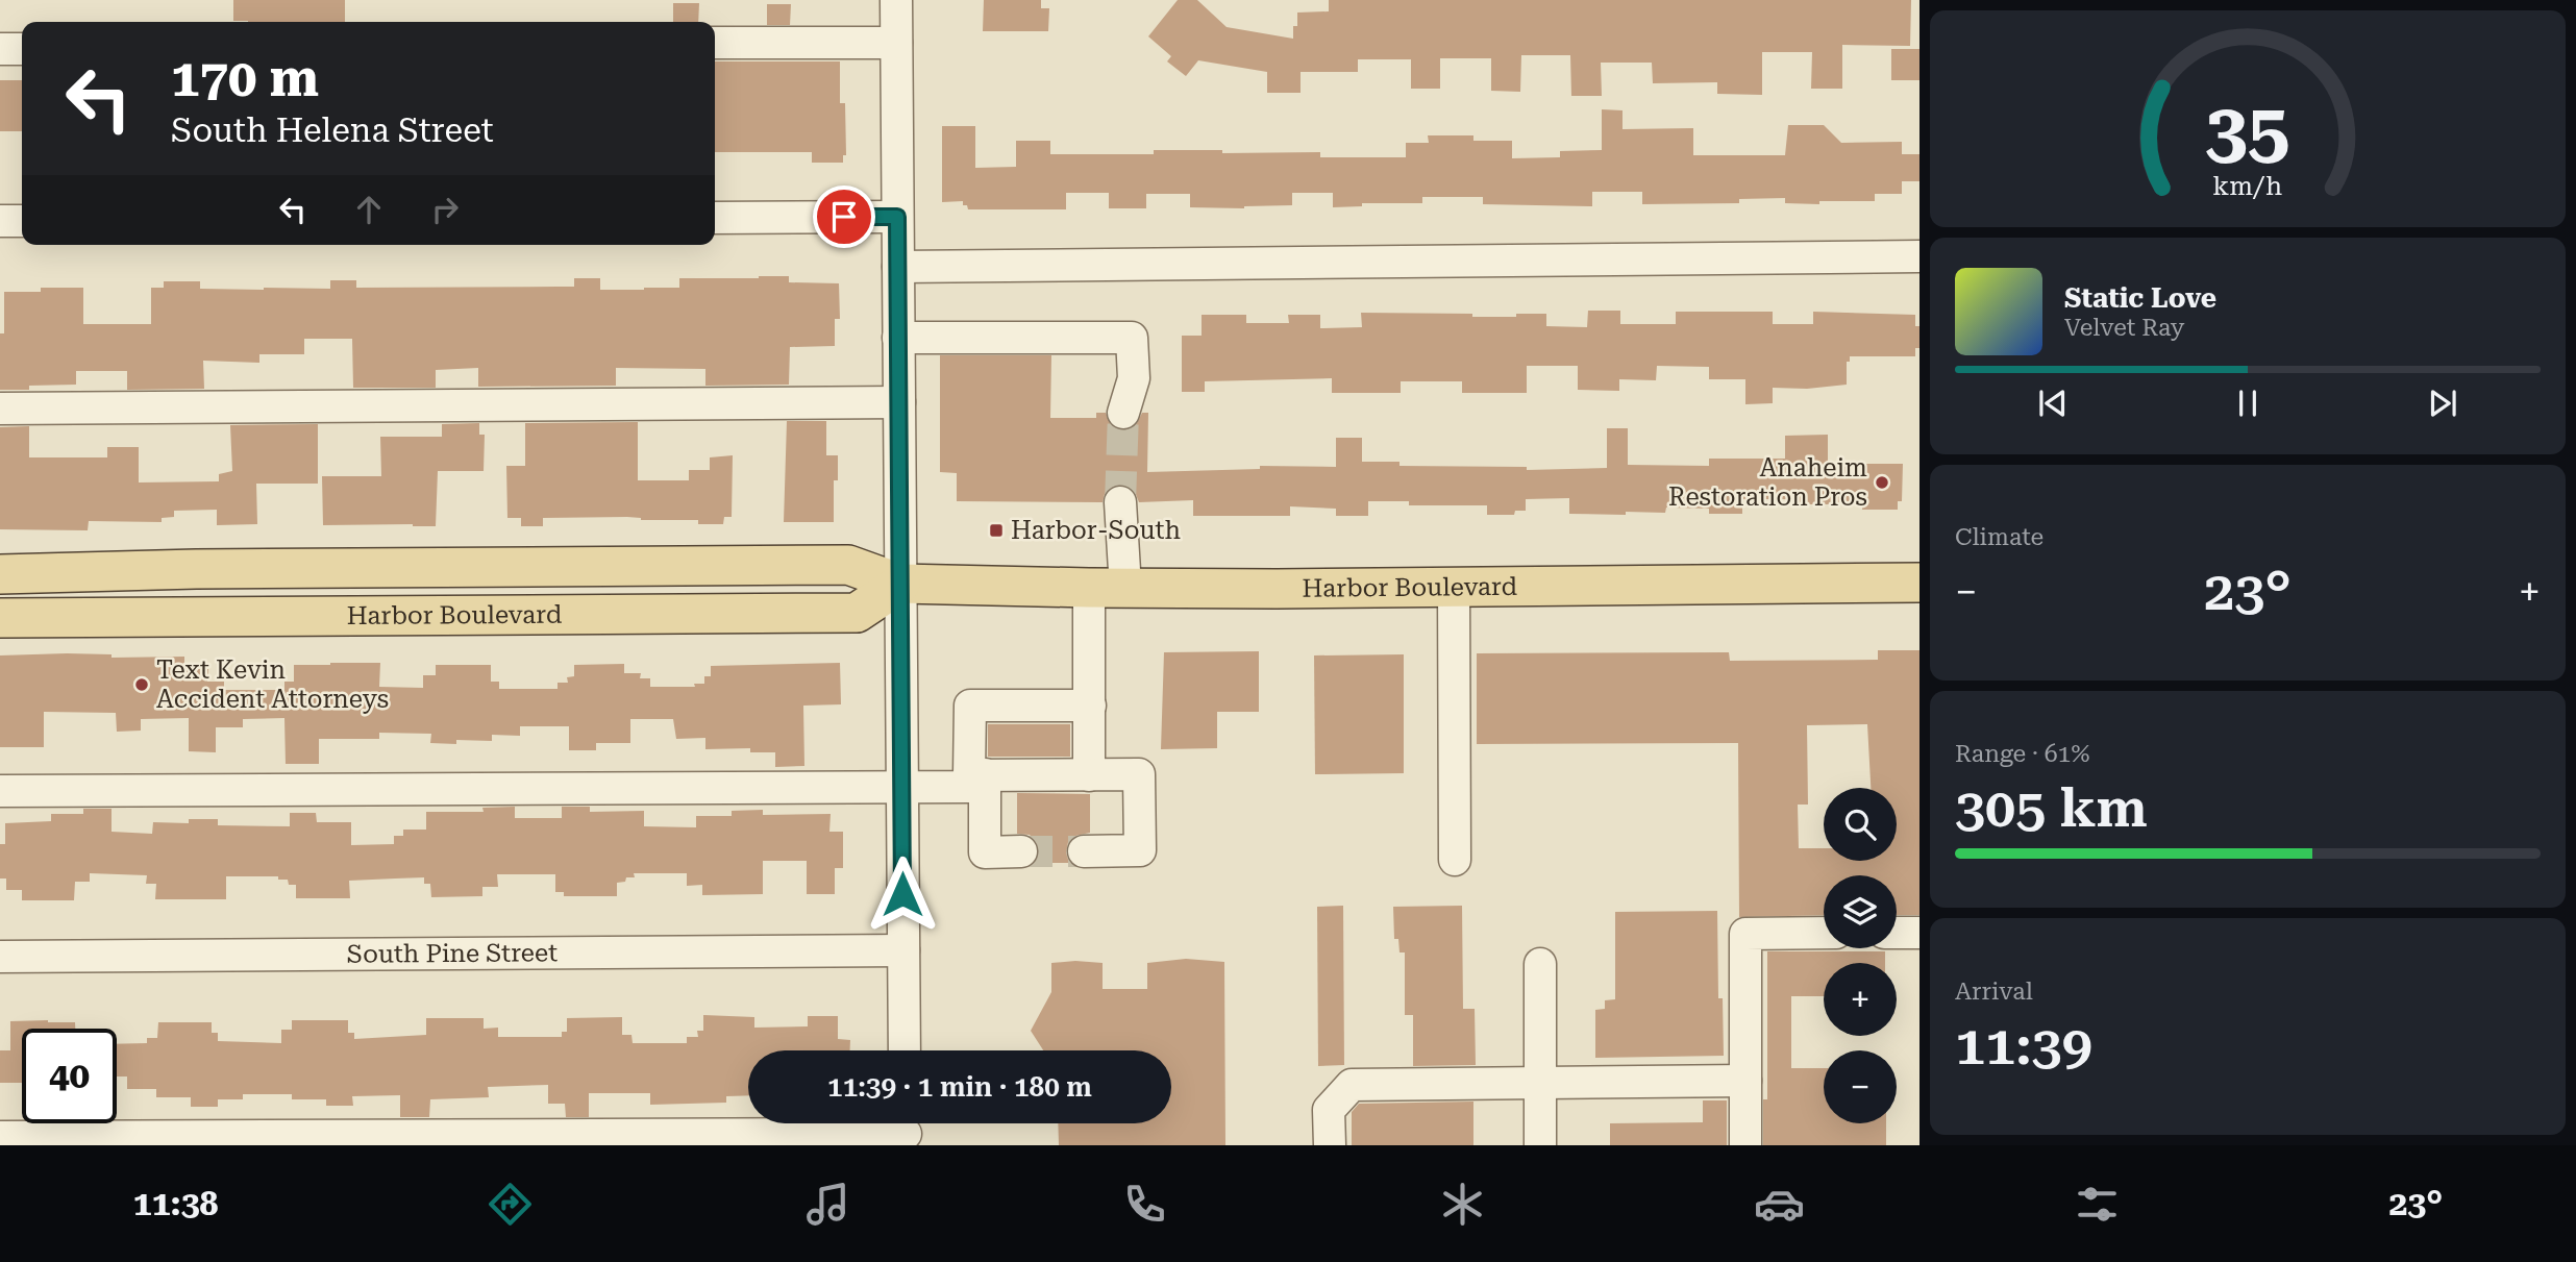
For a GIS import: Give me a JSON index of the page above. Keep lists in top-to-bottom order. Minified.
{"streets":{"main road":["Harbor Boulevard"],"street":["South Pine Street"]},"places":{"other":["Anaheim Restoration Pros","Text Kevin Accident Attorneys"],"transit":["Harbor-South"]},"page":{"turn":["170 m","South Helena Street"],"song":["Static Love","Velvet Ray"],"tile":["Climate",["Range · 61%","305 km"],["Arrival","11:39"]],"heat":["−","23°","+"],"map_buttons":["+","−"],"limit":"40","trip":"11:39 · 1 min · 180 m","tabs":["11:38","23°"],"gauge":["35","km/h"]}}
